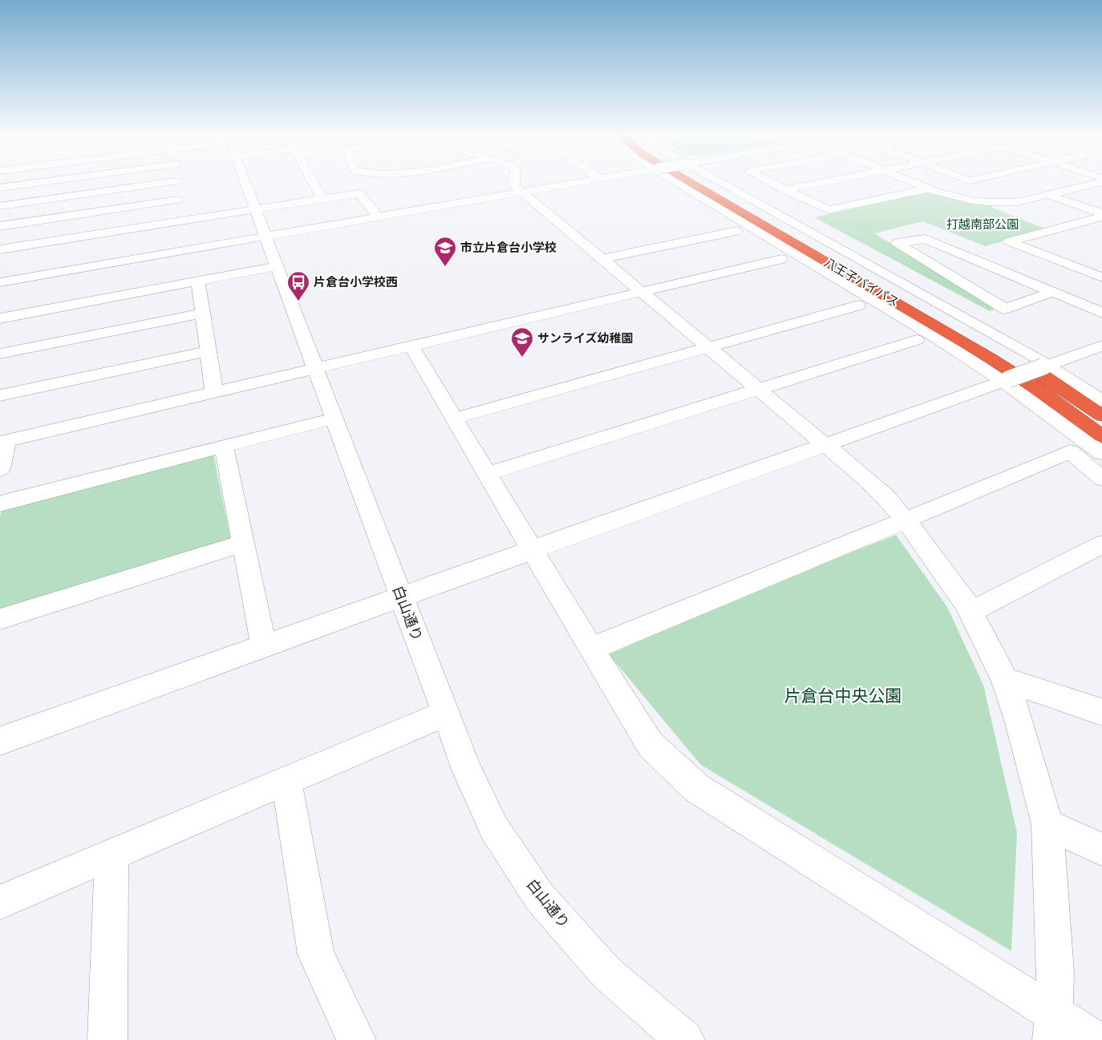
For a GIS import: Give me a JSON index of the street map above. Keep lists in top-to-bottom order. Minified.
{"streets":{"highway":["八王子バイパス"],"street":["白山通り"]},"parks":["打越南部公園","片倉台中央公園"],"places":{"school or university":["市立片倉台小学校","サンライズ幼稚園"],"bus stop":["片倉台小学校西"]}}
